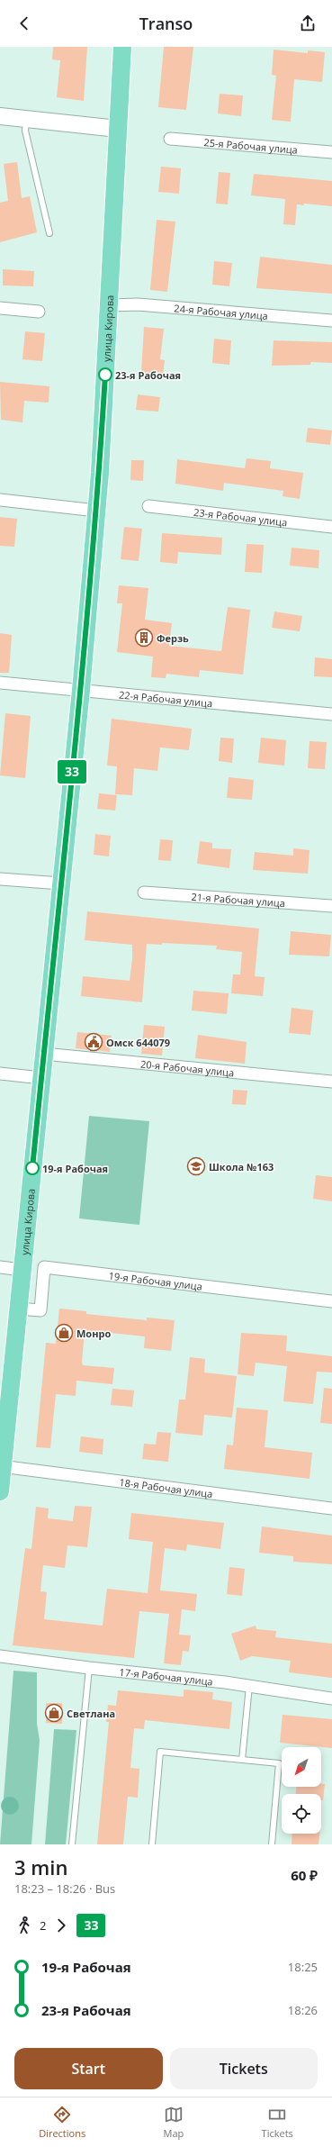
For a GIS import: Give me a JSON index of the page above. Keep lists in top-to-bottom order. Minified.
{"streets":{"main road":["улица Кирова"],"street":["25-я Рабочая улица","24-я Рабочая улица","23-я Рабочая улица","22-я Рабочая улица","21-я Рабочая улица","20-я Рабочая улица","19-я Рабочая улица","18-я Рабочая улица","17-я Рабочая улица"]},"crossings":[["24-я Рабочая улица","улица Кирова"],["улица Кирова","22-я Рабочая улица"],["улица Кирова","20-я Рабочая улица"],["улица Кирова","19-я Рабочая улица"],["улица Кирова","18-я Рабочая улица"]],"places":{"other":["23-я Рабочая","19-я Рабочая"],"building":["Ферзь"],"public building":["Омск 644079"],"school or university":["Школа №163"],"shop":["Монро","Светлана"]},"lines":["bus line 33"],"north":"bottom left","page":{"header":"Transo","on_map":"33","heading":["3 min","18:23 – 18:26 · Bus","60 ₽"],"legs":["2","33"],"list":[{"name":"19-я Рабочая","value":"18:25"},{"name":"23-я Рабочая","value":"18:26"}],"buttons":["Start","Tickets"],"tabs":["Directions","Map","Tickets"]}}
